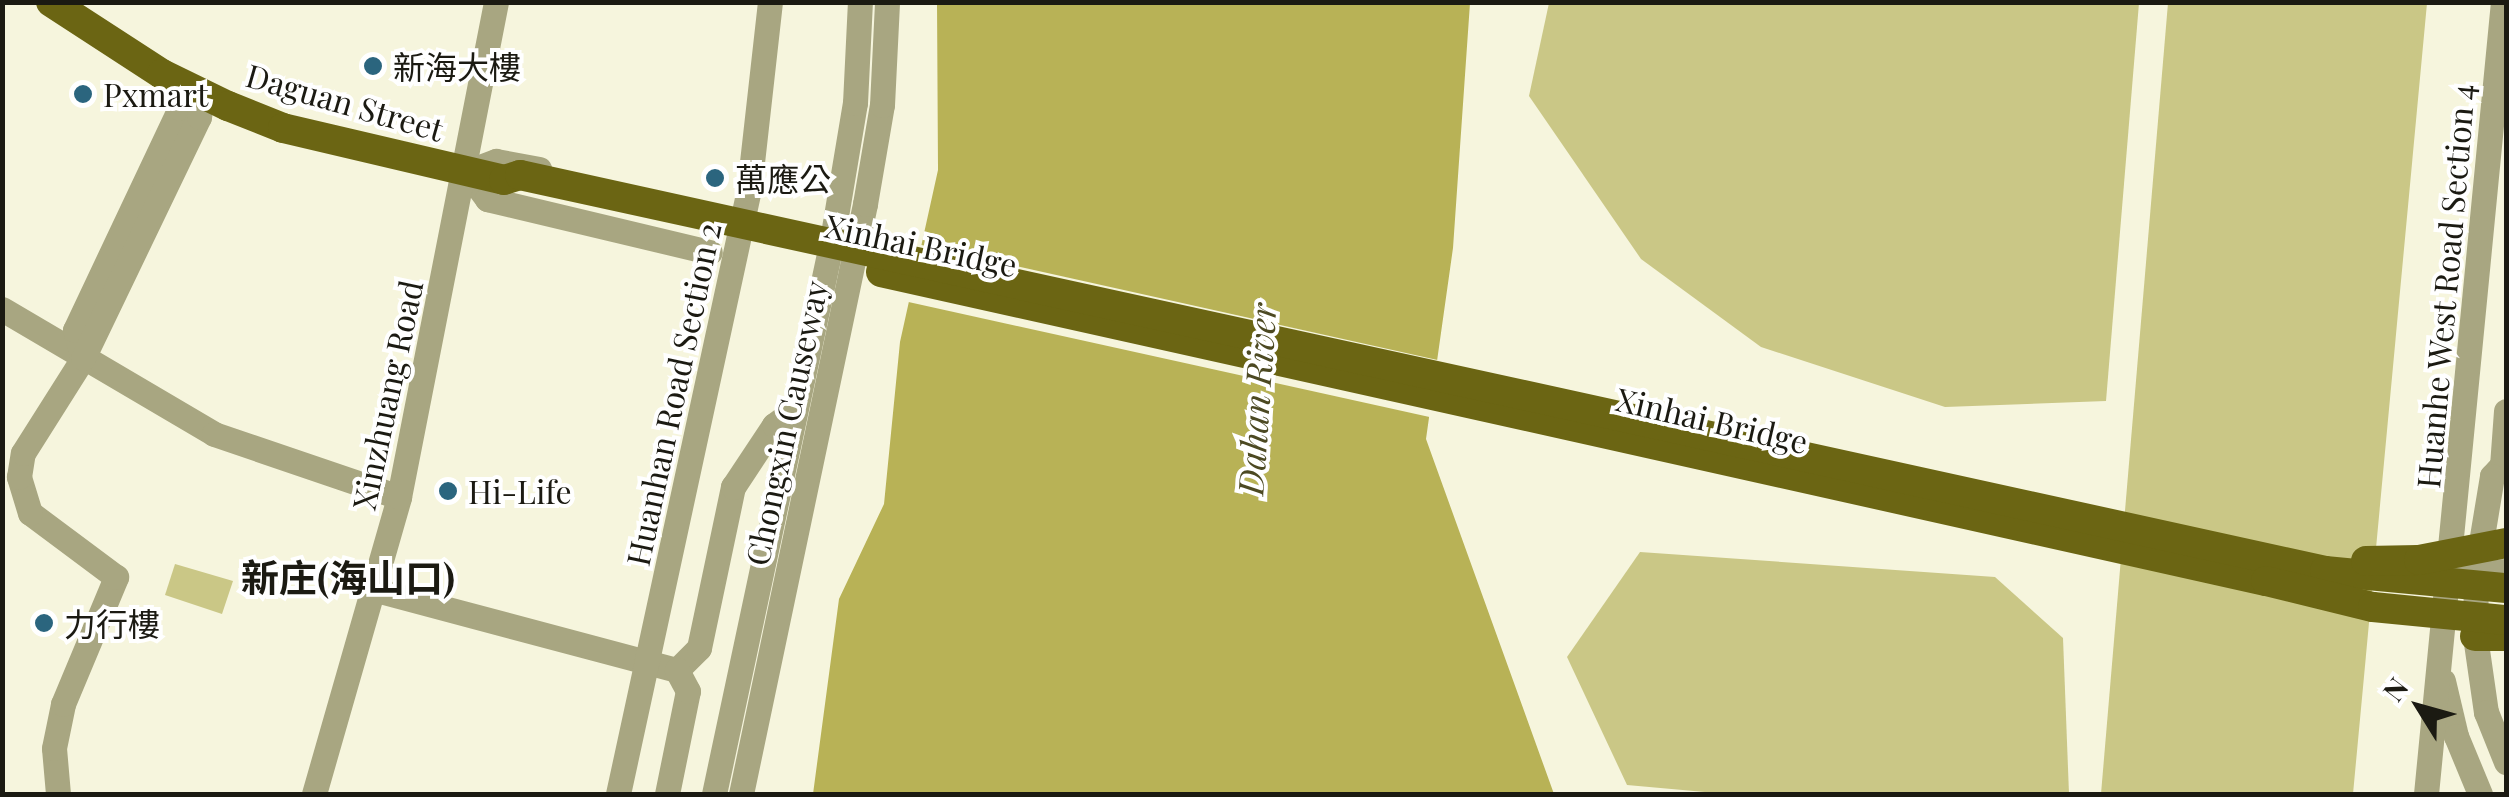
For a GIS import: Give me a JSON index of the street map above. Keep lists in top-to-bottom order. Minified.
{"streets":{"main road":["Daguan Street","Xinhai Bridge"],"street":["Huanhe West Road Section 4","Huanhan Road Section 2","Xinzhuang Road","Chongxin Causeway"]},"crossings":[["Daguan Street","Xinhai Bridge"],["Daguan Street","Xinzhuang Road"]],"districts":["新庄(海山口)"],"water":["Dahan River"],"places":["新海大樓","Pxmart","萬應公","Hi-Life","力行樓"],"north":"top left"}
